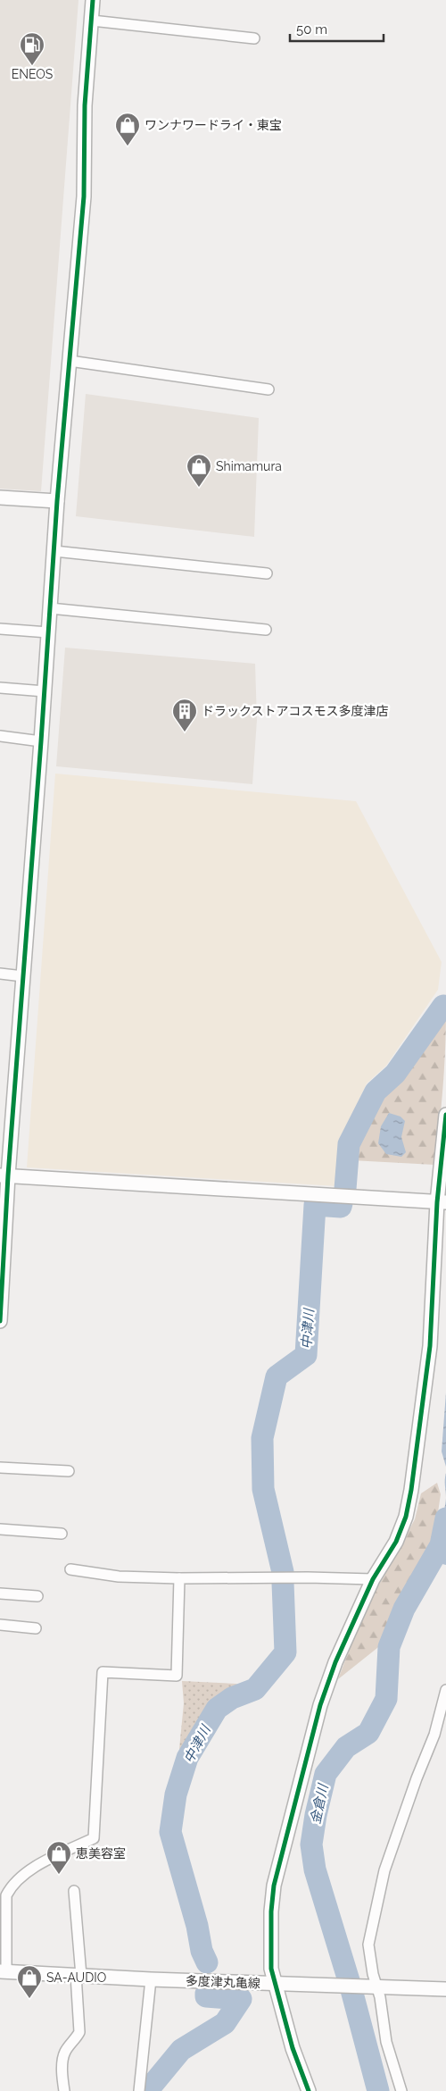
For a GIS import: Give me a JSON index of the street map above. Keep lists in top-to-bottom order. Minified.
{"streets":{"street":["多度津丸亀線"]},"water":["中津川","金倉川"],"places":{"fuel station":["ENEOS"],"shop":["ワンナワードライ・東宝","Shimamura","恵美容室","SA-AUDIO"],"building":["ドラックストアコスモス多度津店"]},"scale_bar":"50 m"}
